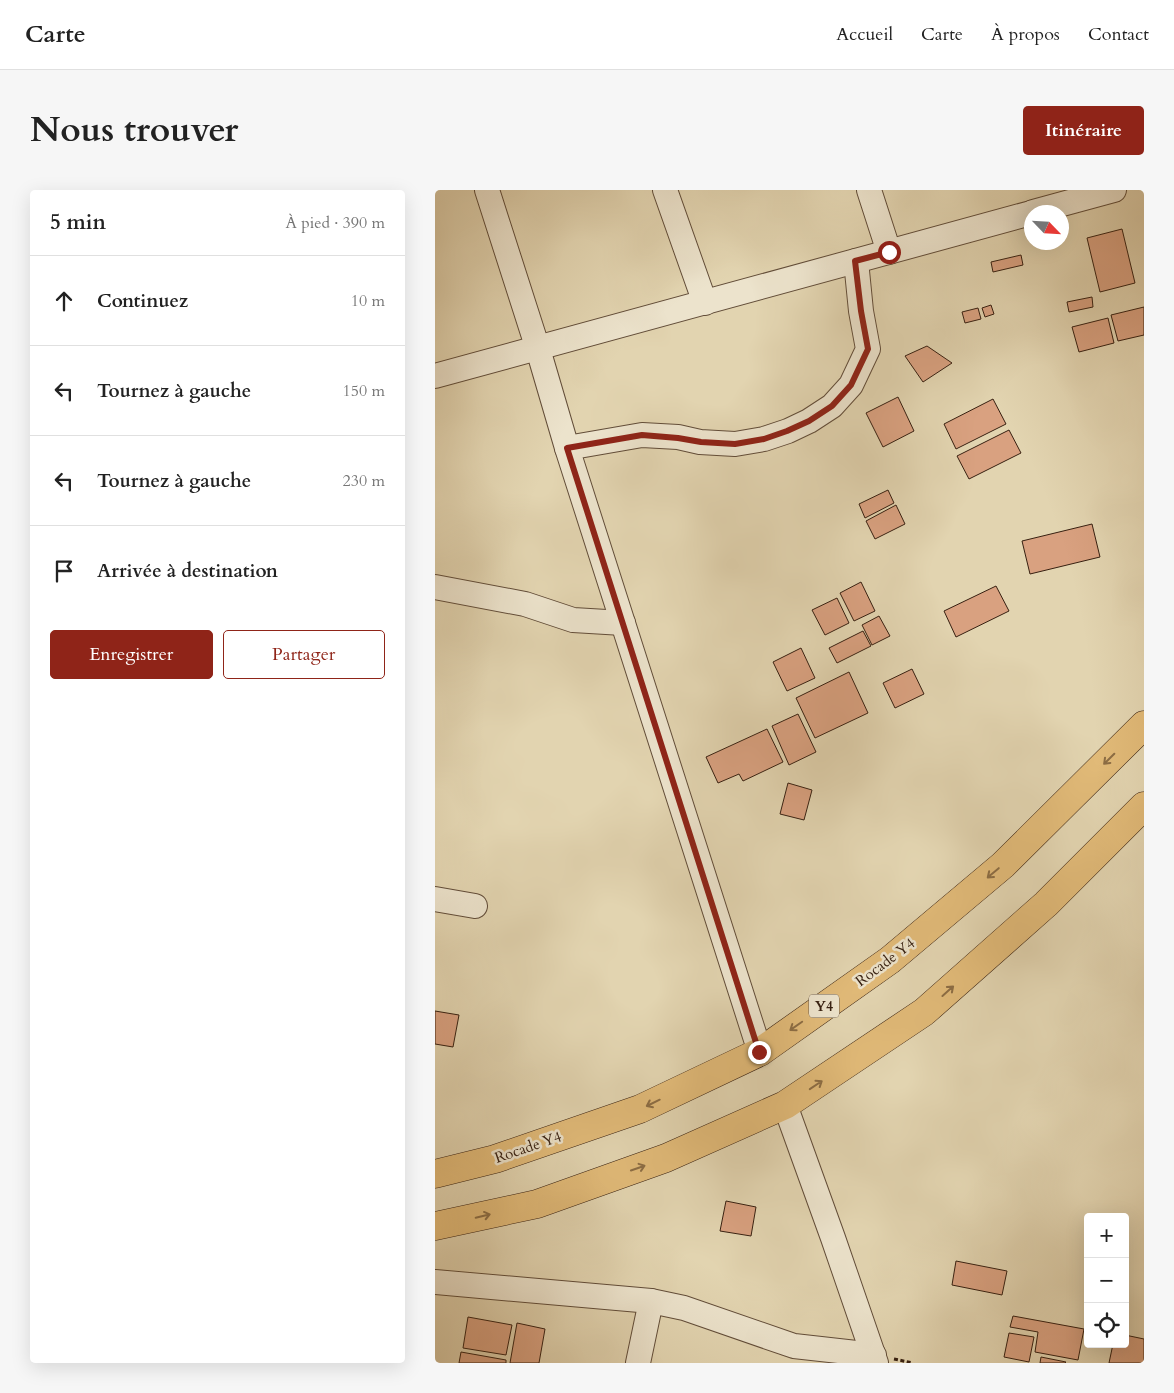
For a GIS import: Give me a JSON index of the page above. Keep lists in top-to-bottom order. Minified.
{"streets":{"highway":["Rocade Y4","Y4"]},"north":"bottom right","page":{"header":"Carte","nav":["Accueil","Carte","À propos","Contact"],"title":"Nous trouver","buttons":["Itinéraire",["Enregistrer","Partager"]],"heading":["5 min","À pied · 390 m"],"list":[["Continuez","10 m"],["Tournez à gauche","150 m"],["Tournez à gauche","230 m"],"Arrivée à destination"],"map_buttons":["+","−"]}}
